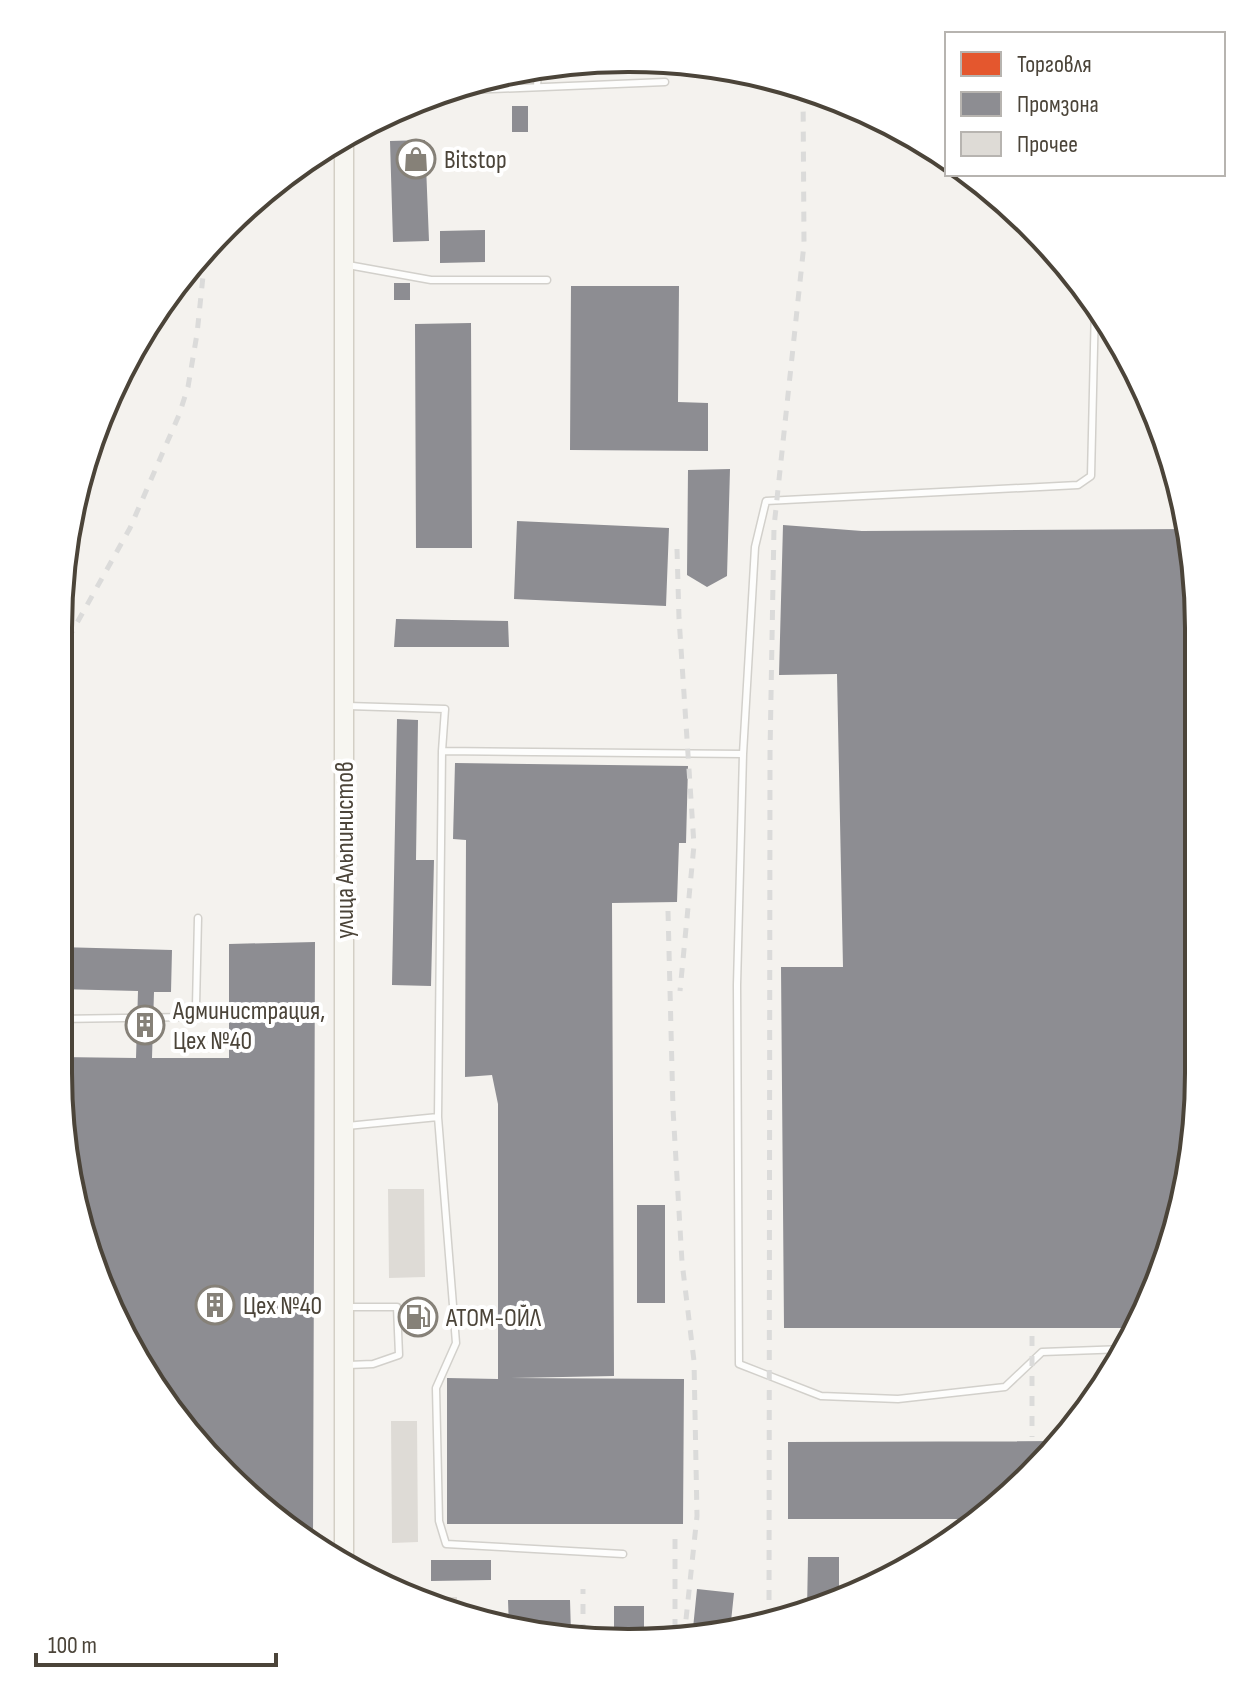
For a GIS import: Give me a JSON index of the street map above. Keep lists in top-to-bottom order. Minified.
{"streets":{"main road":["улица Альпинистов"]},"places":{"shop":["Bitstop"],"building":["Администрация, Цех №40","Цех №40"],"fuel station":["АТОМ-ОЙЛ"]},"legend":["Торговля","Промзона","Прочее"],"scale_bar":"100 m"}
